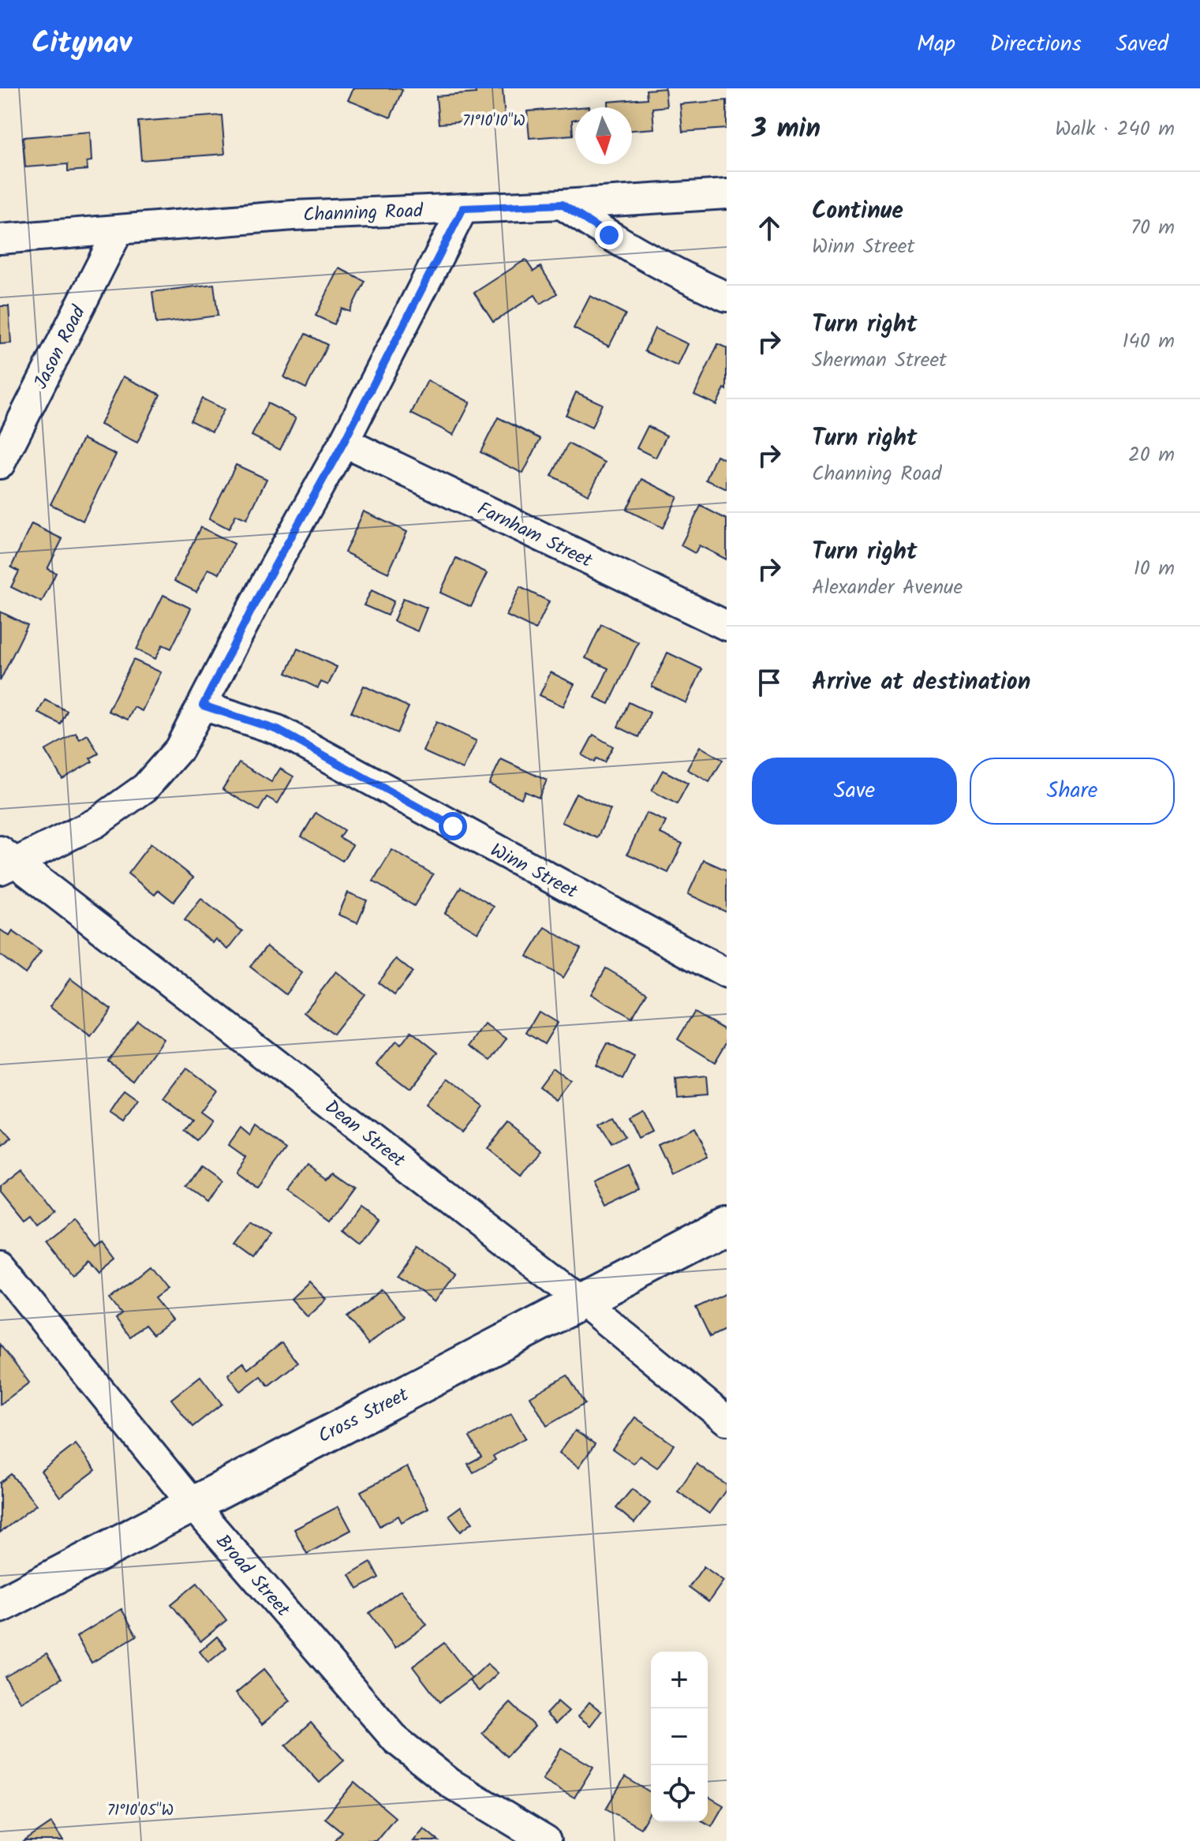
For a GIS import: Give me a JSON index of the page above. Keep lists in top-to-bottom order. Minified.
{"streets":{"street":["Channing Road","Jason Road","Farnham Street","Winn Street","Dean Street","Cross Street","Broad Street"]},"crossings":[["Channing Road","Jason Road"],["Dean Street","Cross Street"],["Cross Street","Broad Street"]],"north":"bottom","page":{"header":"Citynav","nav":["Map","Directions","Saved"],"heading":["3 min","Walk · 240 m"],"list":[["Continue","Winn Street","70 m"],["Turn right","Sherman Street","140 m"],["Turn right","Channing Road","20 m"],["Turn right","Alexander Avenue","10 m"],"Arrive at destination"],"buttons":["Save","Share"],"map_buttons":["+","−"]},"coordinates":["71°10'10\"W","71°10'05\"W"]}
